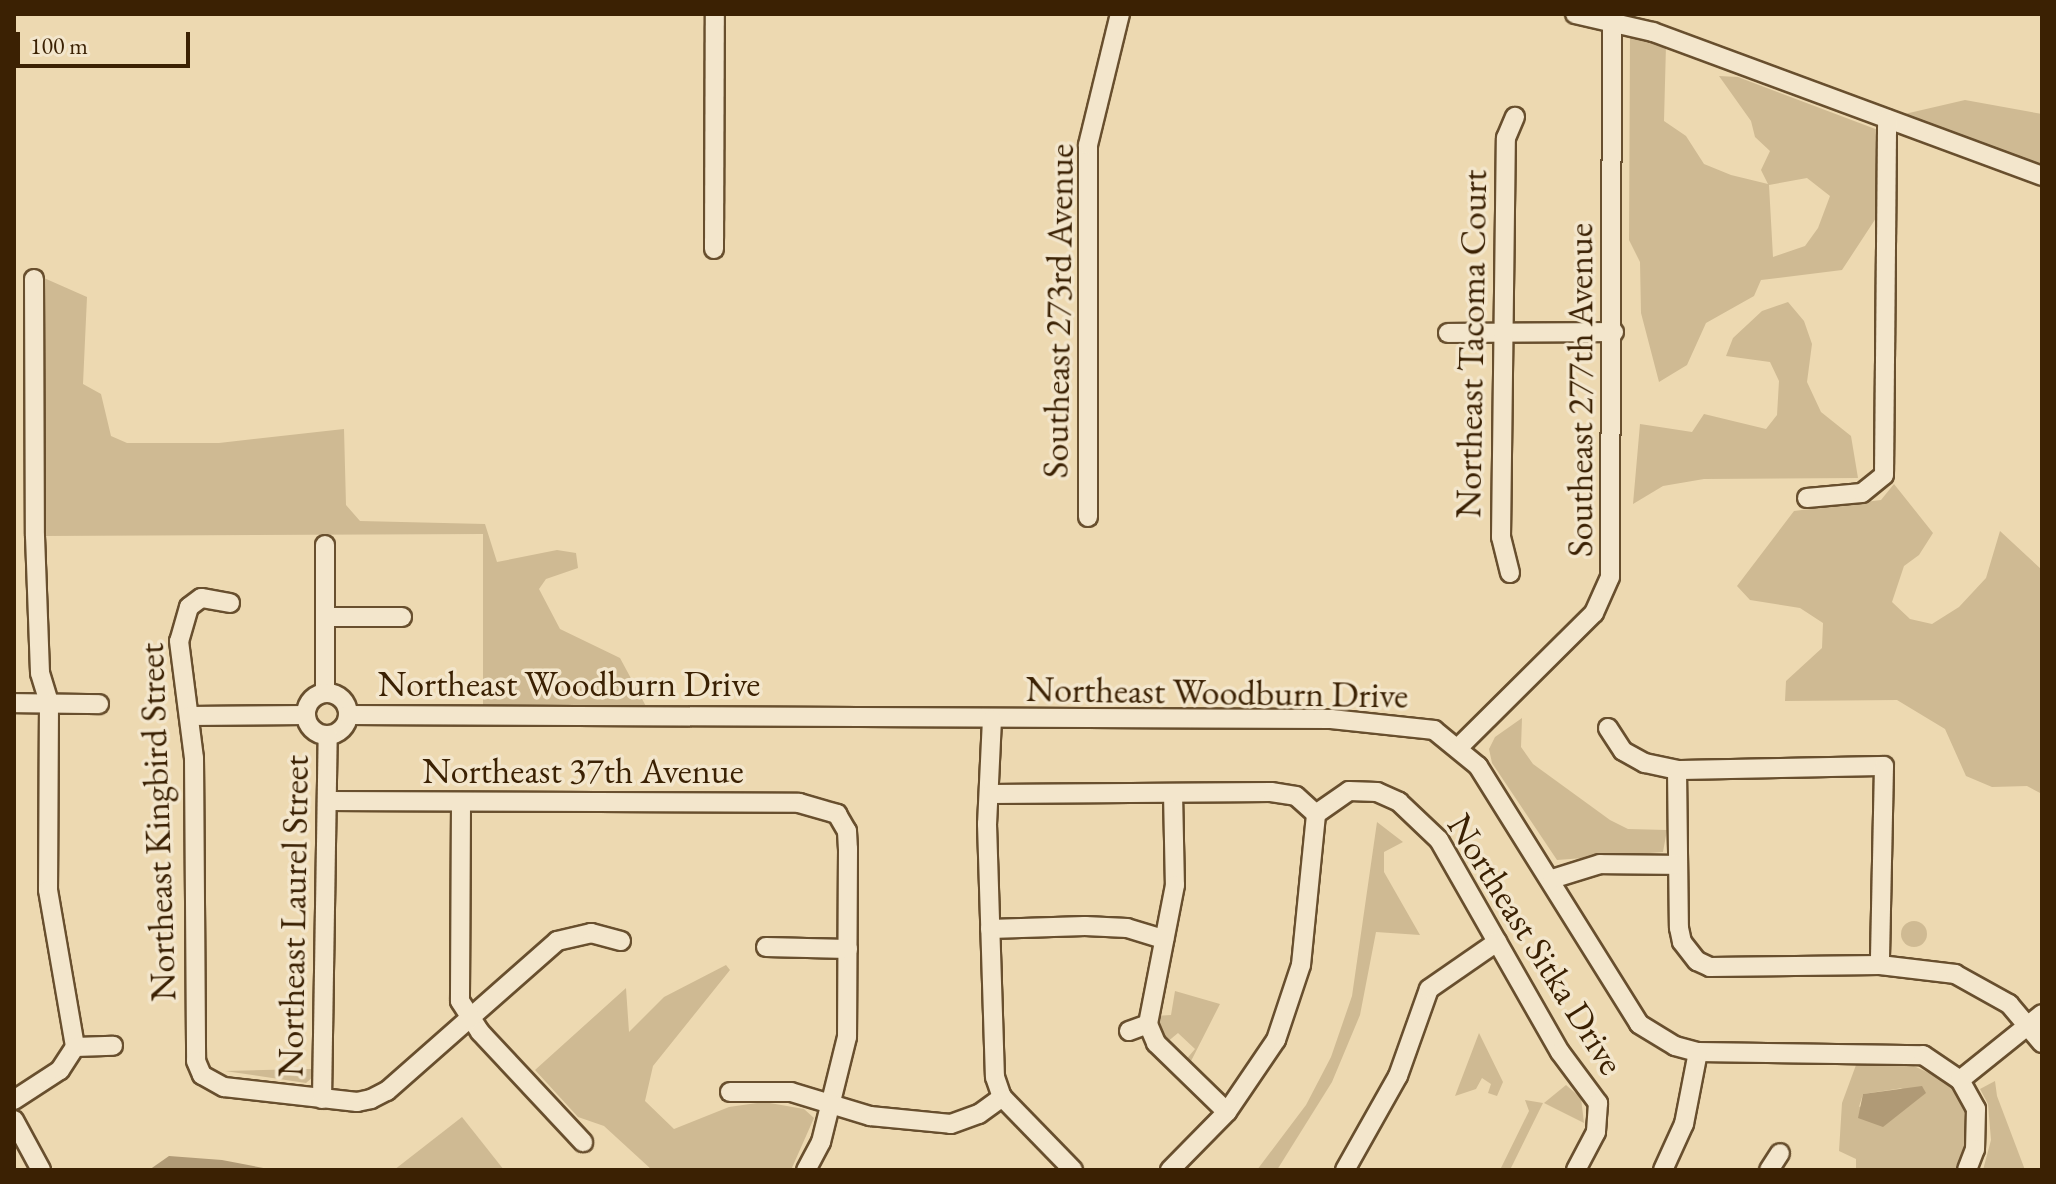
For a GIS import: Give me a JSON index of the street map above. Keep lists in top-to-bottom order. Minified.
{"streets":{"street":["Southeast 273rd Avenue","Northeast Tacoma Court","Southeast 277th Avenue","Northeast Woodburn Drive","Northeast 37th Avenue","Northeast Kingbird Street","Northeast Laurel Street","Northeast Sitka Drive"]},"crossings":[["Southeast 277th Avenue","Northeast Woodburn Drive"],["Northeast Woodburn Drive","Northeast Laurel Street"],["Northeast 37th Avenue","Northeast Laurel Street"],["Northeast Kingbird Street","Northeast Laurel Street"]],"scale_bar":"100 m"}
